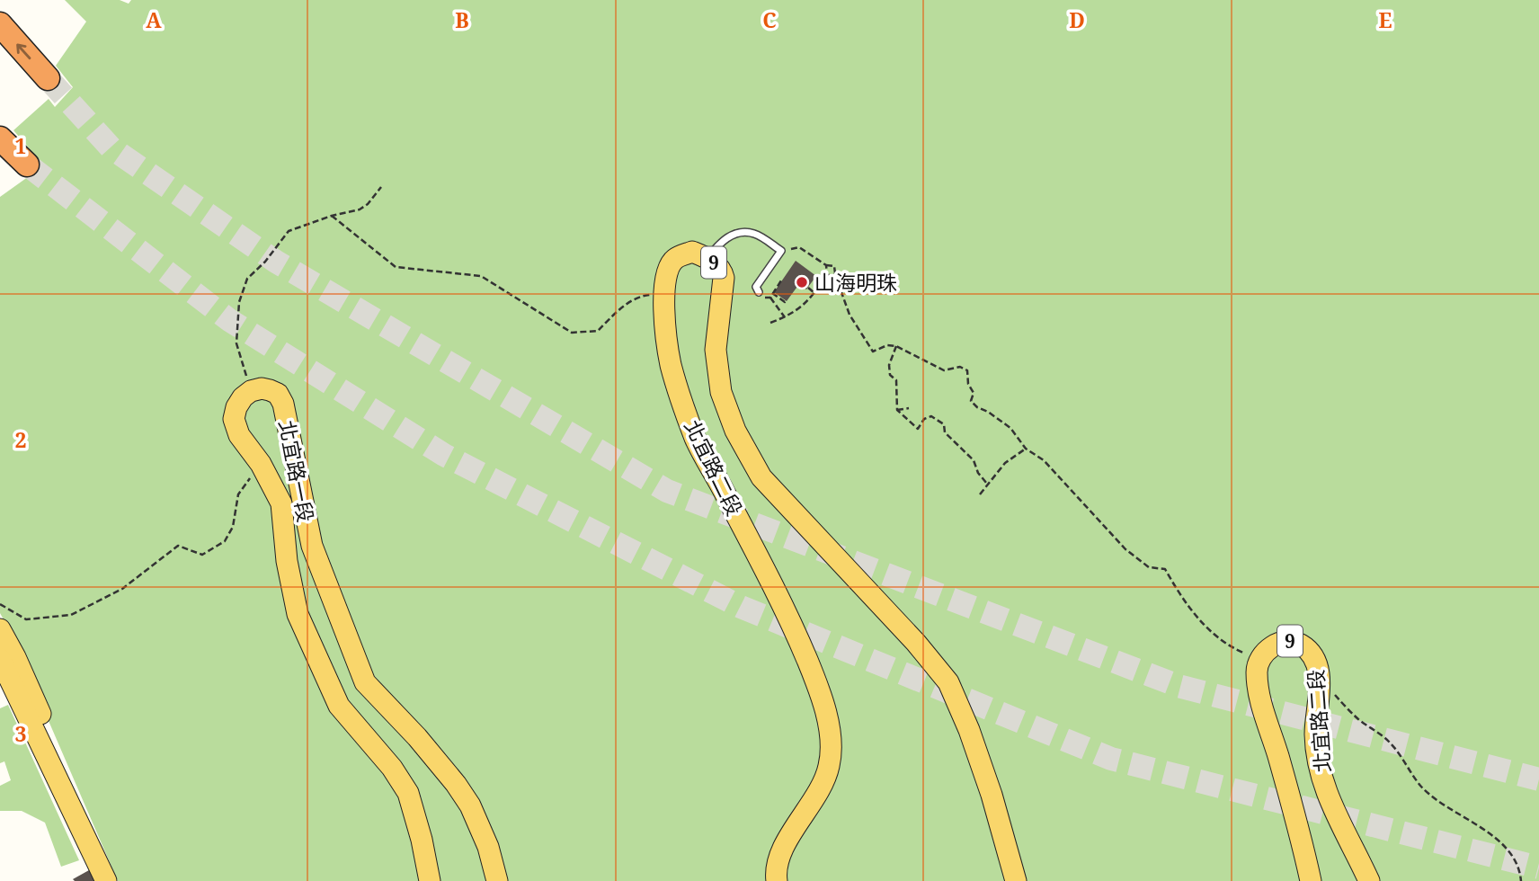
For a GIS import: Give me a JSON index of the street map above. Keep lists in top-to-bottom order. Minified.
{"streets":{"main road":["9","北宜路二段","北宜路一段"]},"places":["山海明珠"],"grid":{"columns":["A","B","C","D","E"],"rows":["1","2","3"]}}
